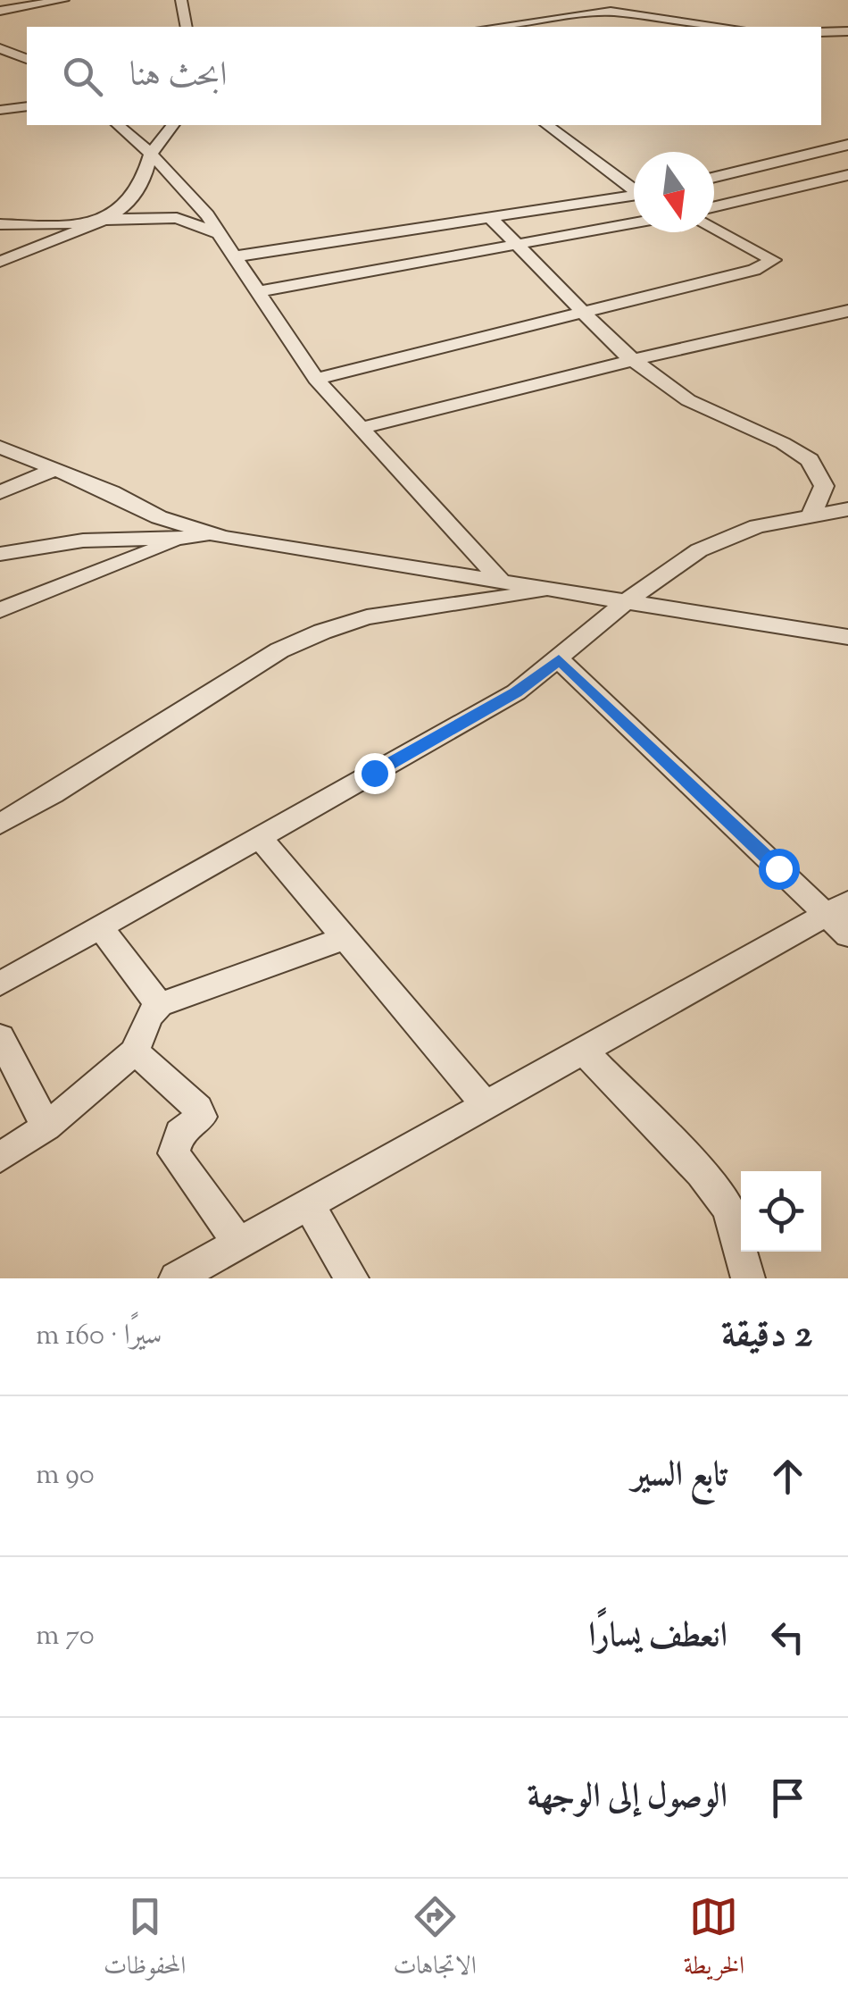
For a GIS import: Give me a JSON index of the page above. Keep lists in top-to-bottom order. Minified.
{"north":"bottom","page":{"search":"ابحث هنا","heading":["2 دقيقة","سيرًا · 160 m"],"list":[["تابع السير","90 m"],["انعطف يسارًا","70 m"],"الوصول إلى الوجهة"],"nav":["الخريطة","الاتجاهات","المحفوظات"]}}
